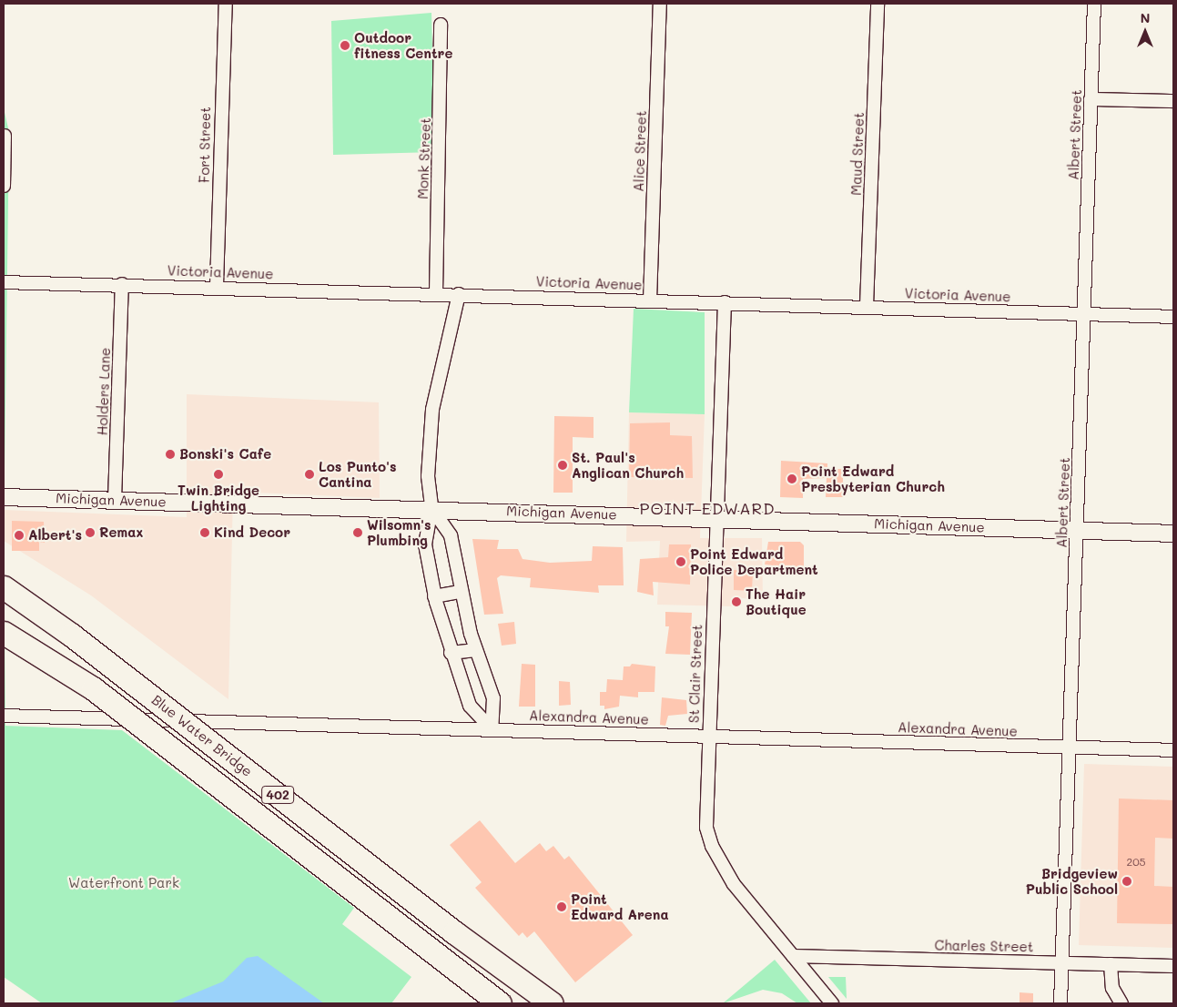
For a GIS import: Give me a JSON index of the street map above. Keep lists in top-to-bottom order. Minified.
{"streets":{"highway":["Blue Water Bridge","402"],"street":["Albert Street","Fort Street","Alice Street","Maud Street","Monk Street","Victoria Avenue","Holders Lane","Michigan Avenue","St Clair Street","Alexandra Avenue","Charles Street"]},"crossings":[["Albert Street","Victoria Avenue"],["Albert Street","Michigan Avenue"],["Albert Street","Alexandra Avenue"],["Albert Street","Charles Street"],["Fort Street","Victoria Avenue"],["Alice Street","Victoria Avenue"],["Maud Street","Victoria Avenue"],["Monk Street","Victoria Avenue"],["Victoria Avenue","Holders Lane"],["Victoria Avenue","St Clair Street"],["Holders Lane","Michigan Avenue"],["Michigan Avenue","St Clair Street"],["St Clair Street","Alexandra Avenue"],["St Clair Street","Charles Street"]],"districts":["POINT EDWARD"],"parks":["Waterfront Park"],"places":["Outdoor fitness Centre","Bonski's Cafe","St. Paul's Anglican Church","Twin Bridge Lighting","Los Punto's Cantina","Point Edward Presbyterian Church","Remax","Kind Decor","Wilsomn's Plumbing","Albert's","Point Edward Police Department","The Hair Boutique","Bridgeview Public School","Point Edward Arena"],"house_numbers":["205"],"north":"top"}
